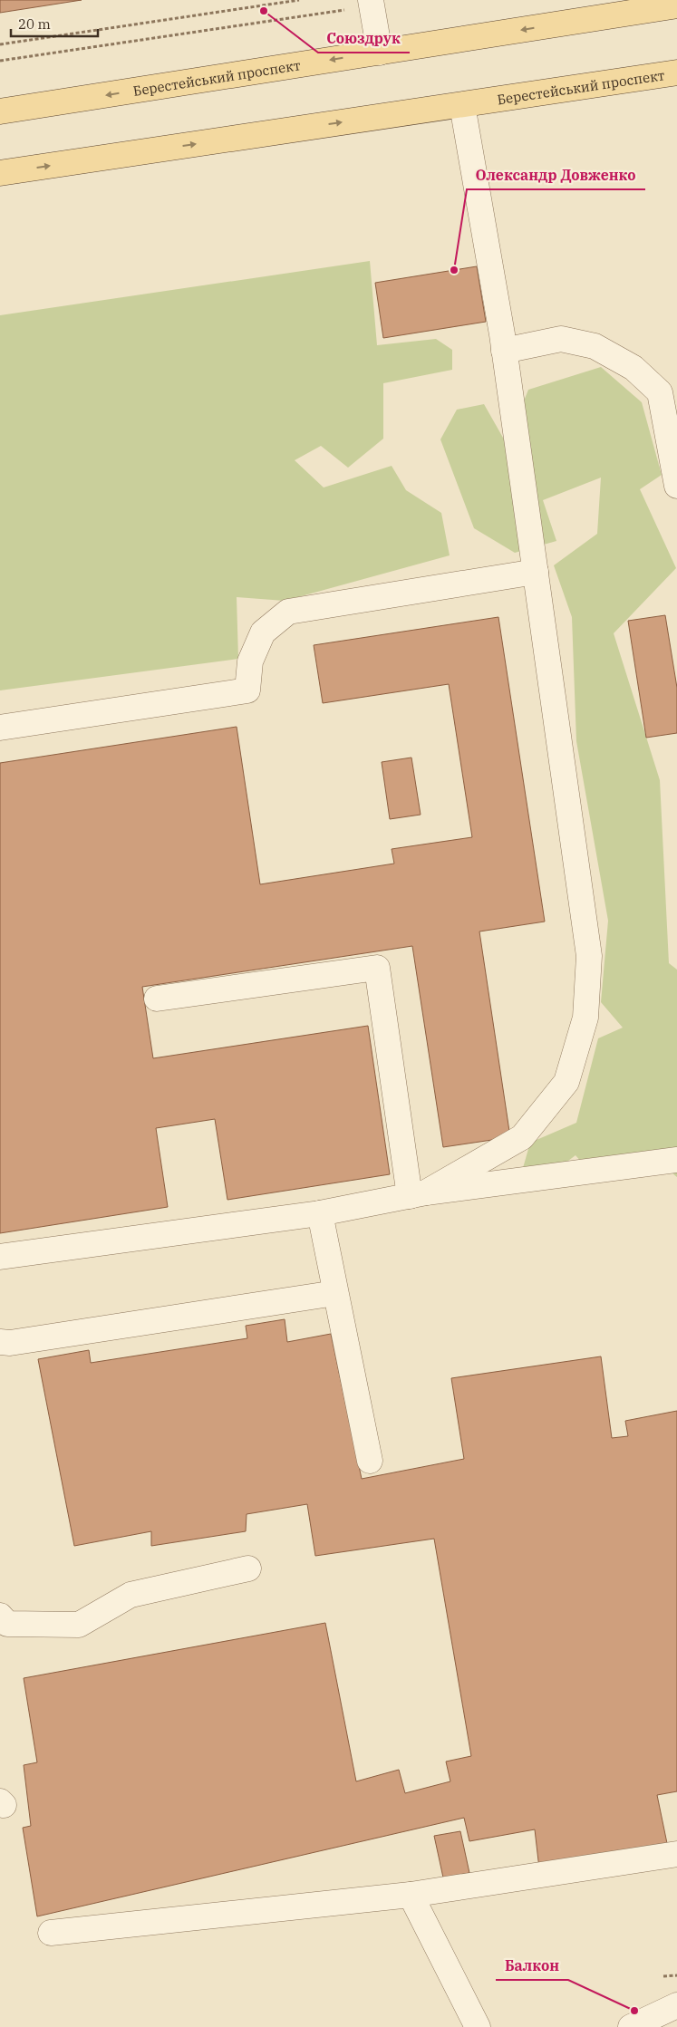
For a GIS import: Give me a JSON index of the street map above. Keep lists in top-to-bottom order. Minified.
{"streets":{"main road":["Берестейський проспект"]},"places":["Союздрук","Олександр Довженко","Балкон"],"scale_bar":"20 m"}
